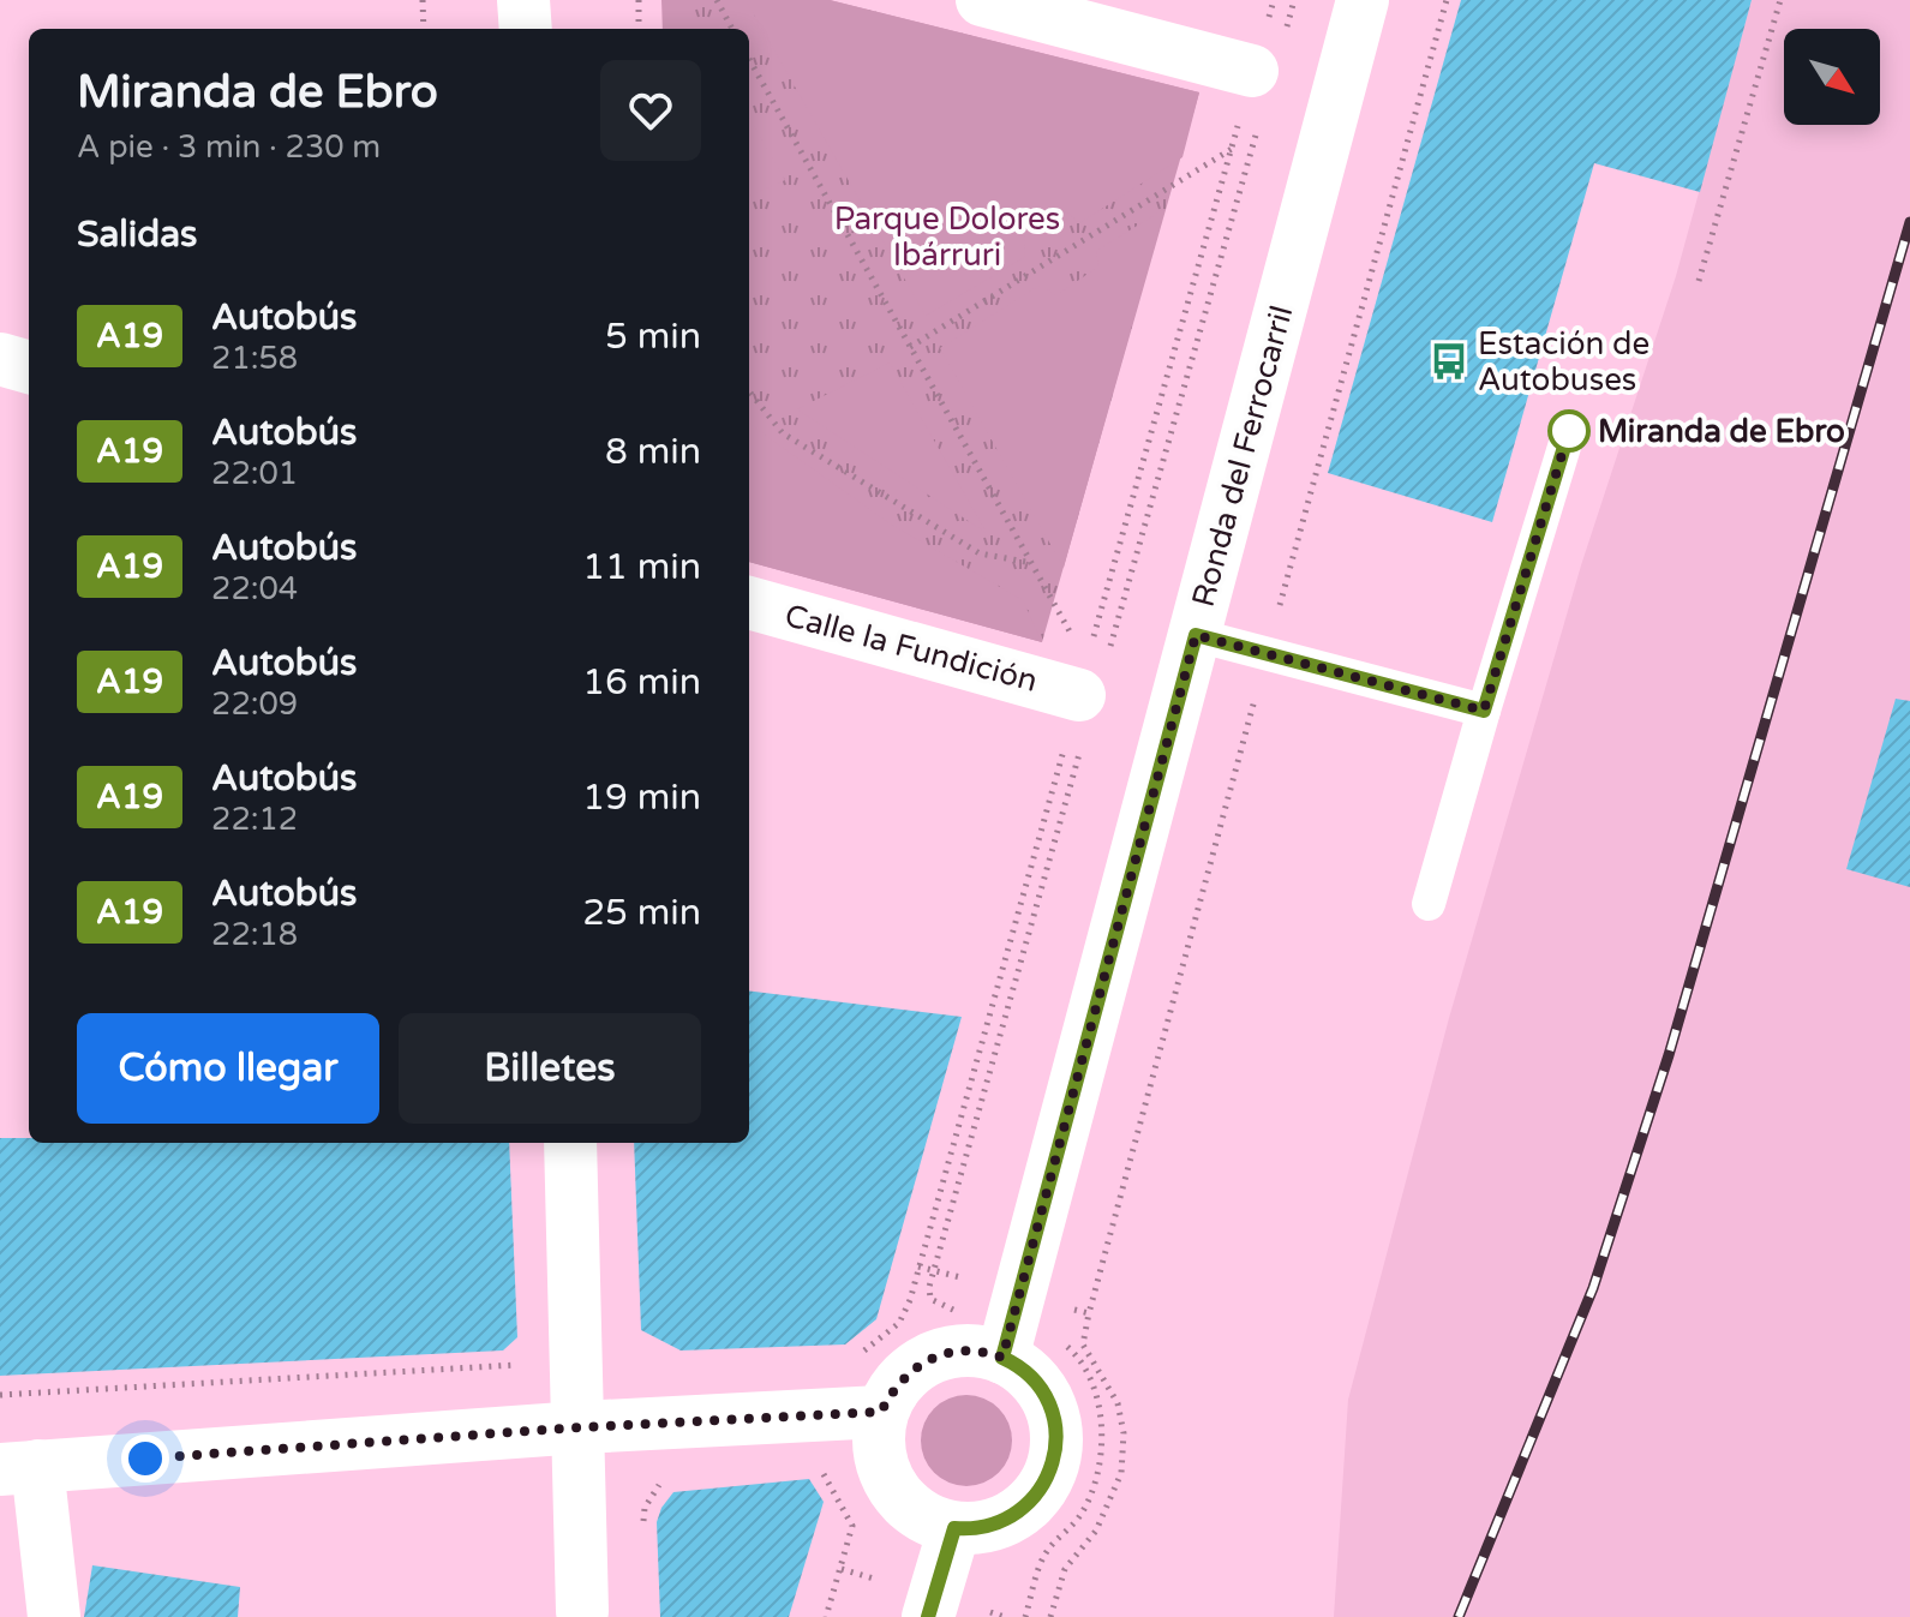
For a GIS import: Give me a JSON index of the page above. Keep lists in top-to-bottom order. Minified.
{"streets":{"street":["Ronda del Ferrocarril","Calle la Fundición"]},"parks":["Parque Dolores Ibárruri"],"places":{"bus stop":["Estación de Autobuses"],"other":["Miranda de Ebro"]},"lines":["bus line A19"],"north":"bottom right","page":{"heading":[["Miranda de Ebro","A pie · 3 min · 230 m"],"Salidas"],"list":[{"mark":"A19","name":"Autobús","note":"21:58","value":"5 min"},{"mark":"A19","name":"Autobús","note":"22:01","value":"8 min"},{"mark":"A19","name":"Autobús","note":"22:04","value":"11 min"},{"mark":"A19","name":"Autobús","note":"22:09","value":"16 min"},{"mark":"A19","name":"Autobús","note":"22:12","value":"19 min"},{"mark":"A19","name":"Autobús","note":"22:18","value":"25 min"}],"buttons":["Cómo llegar","Billetes"]}}
